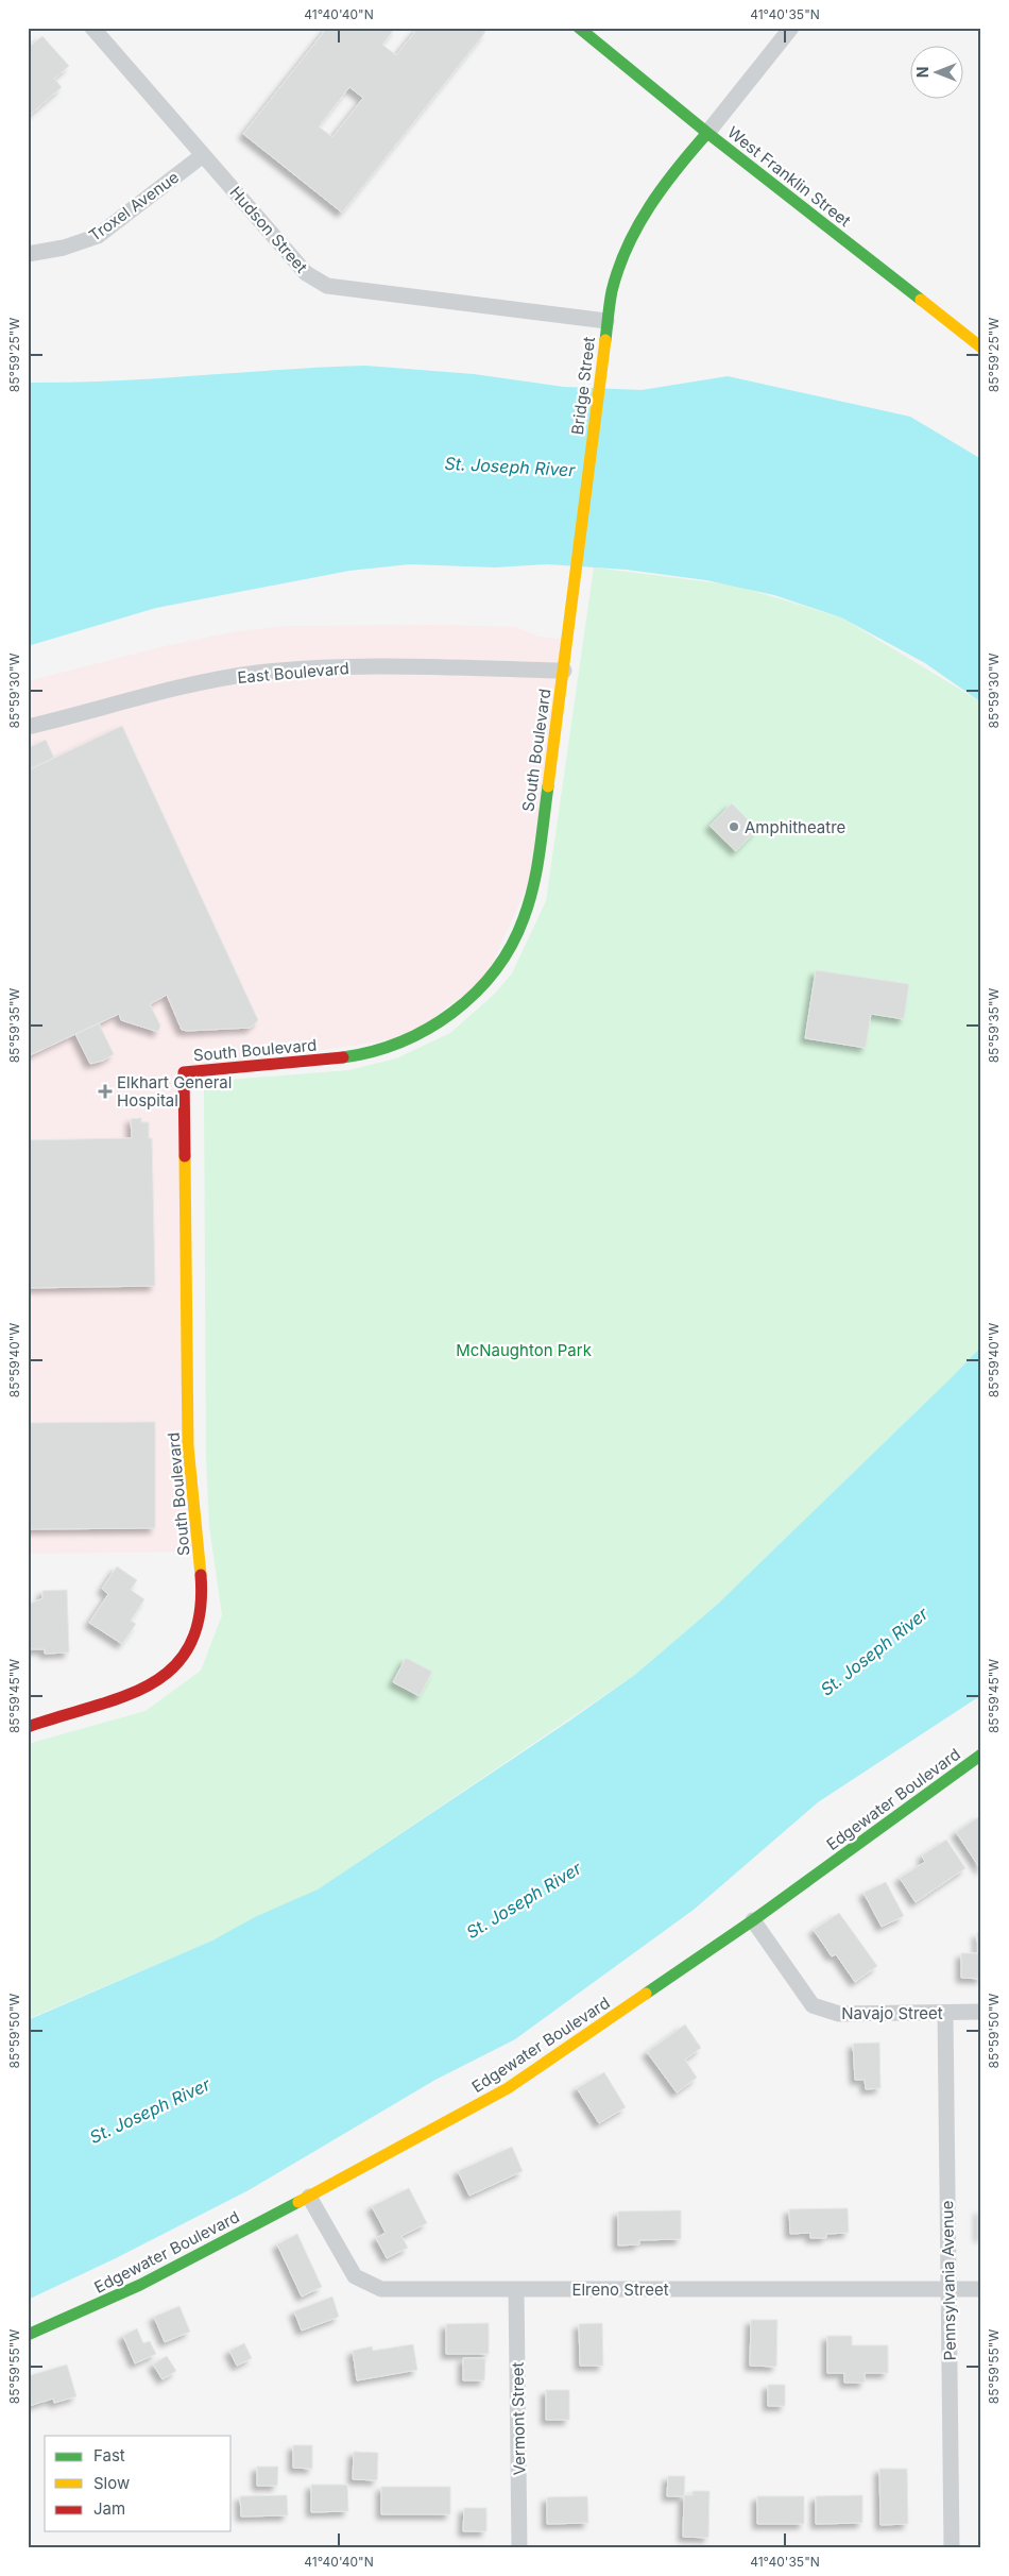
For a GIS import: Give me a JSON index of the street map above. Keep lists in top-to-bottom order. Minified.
{"streets":{"street":["West Franklin Street","Troxel Avenue","Hudson Street","Bridge Street","East Boulevard","South Boulevard","Edgewater Boulevard","Navajo Street","Pennsylvania Avenue","Elreno Street","Vermont Street"]},"crossings":[["West Franklin Street","Bridge Street"],["Troxel Avenue","Hudson Street"],["Hudson Street","Bridge Street"],["Bridge Street","East Boulevard"],["Bridge Street","South Boulevard"],["East Boulevard","South Boulevard"],["Edgewater Boulevard","Navajo Street"],["Edgewater Boulevard","Elreno Street"],["Navajo Street","Pennsylvania Avenue"],["Pennsylvania Avenue","Elreno Street"],["Elreno Street","Vermont Street"]],"water":["St. Joseph River"],"parks":["McNaughton Park"],"places":{"other":["Amphitheatre"],"health":["Elkhart General Hospital"]},"legend":["Fast","Slow","Jam"],"north":"left","coordinates":["41°40'40\"N","41°40'35\"N","85°59'25\"W","85°59'30\"W","85°59'35\"W","85°59'40\"W","85°59'45\"W","85°59'50\"W","85°59'55\"W"]}
